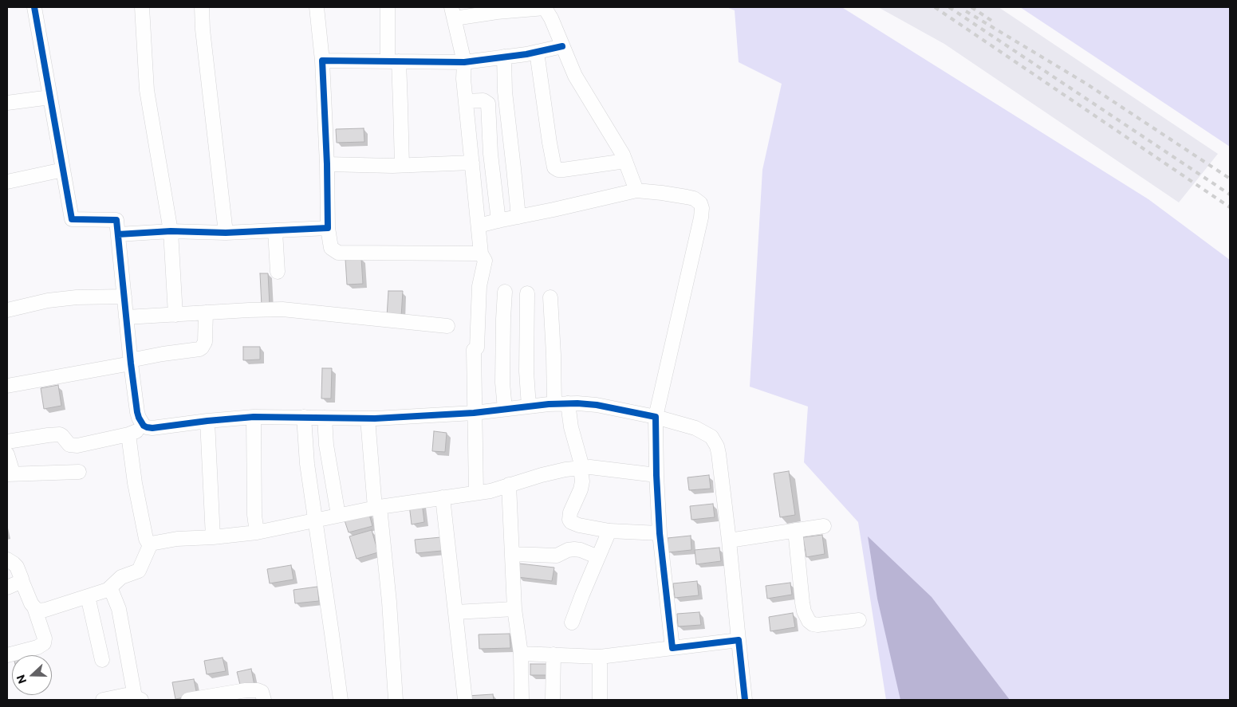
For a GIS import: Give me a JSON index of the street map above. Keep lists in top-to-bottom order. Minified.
{"north":"left"}
